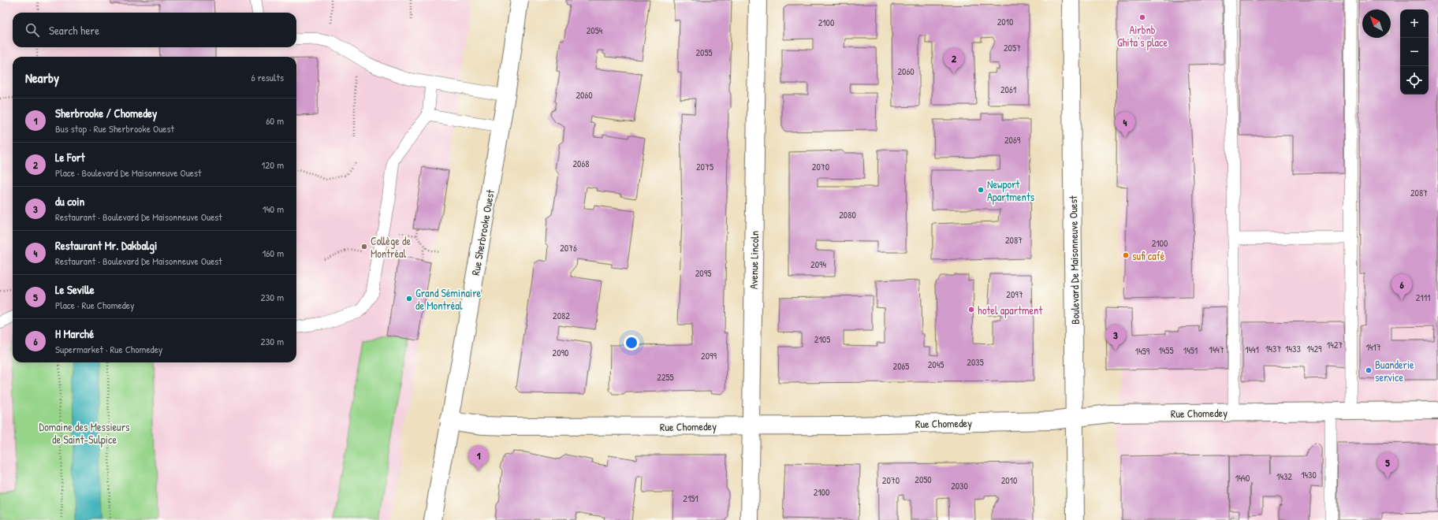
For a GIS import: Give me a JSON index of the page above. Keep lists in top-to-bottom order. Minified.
{"streets":{"street":["Rue Sherbrooke Ouest","Avenue Lincoln","Boulevard De Maisonneuve Ouest","Rue Chomedey"]},"crossings":[["Rue Sherbrooke Ouest","Rue Chomedey"],["Avenue Lincoln","Rue Chomedey"],["Boulevard De Maisonneuve Ouest","Rue Chomedey"]],"parks":["Domaine des Messieurs de Saint-Sulpice"],"places":["Airbnb Ghita’s place","Newport Apartments","Collège de Montréal","sufi café","Grand Séminaire de Montréal","hotel apartment","Buanderie service"],"house_numbers":["2010","2100","2054","2057","2055","2060","2061","2060","2069","2068","2075","2070","2087","2080","2087","2100","2076","2094","2095","2097","2111","2082","2105","1427","1417","1437","1433","1429","1447","1441","1455","1451","1459","2090","2099","2035","2045","2065","2255","1430","1432","1440","2050","2070","2010","2030","2100","2151"],"north":"top left","page":{"map_buttons":["+","−"],"search":"Search here","pins":["2","4","6","3","1","5"],"heading":["Nearby","6 results"],"list":[{"mark":"1","name":"Sherbrooke / Chomedey","note":"Bus stop · Rue Sherbrooke Ouest","value":"60 m"},{"mark":"2","name":"Le Fort","note":"Place · Boulevard De Maisonneuve Ouest","value":"120 m"},{"mark":"3","name":"du coin","note":"Restaurant · Boulevard De Maisonneuve Ouest","value":"140 m"},{"mark":"4","name":"Restaurant Mr. Dakbalgi","note":"Restaurant · Boulevard De Maisonneuve Ouest","value":"160 m"},{"mark":"5","name":"Le Seville","note":"Place · Rue Chomedey","value":"230 m"},{"mark":"6","name":"H Marché","note":"Supermarket · Rue Chomedey","value":"230 m"}]}}
